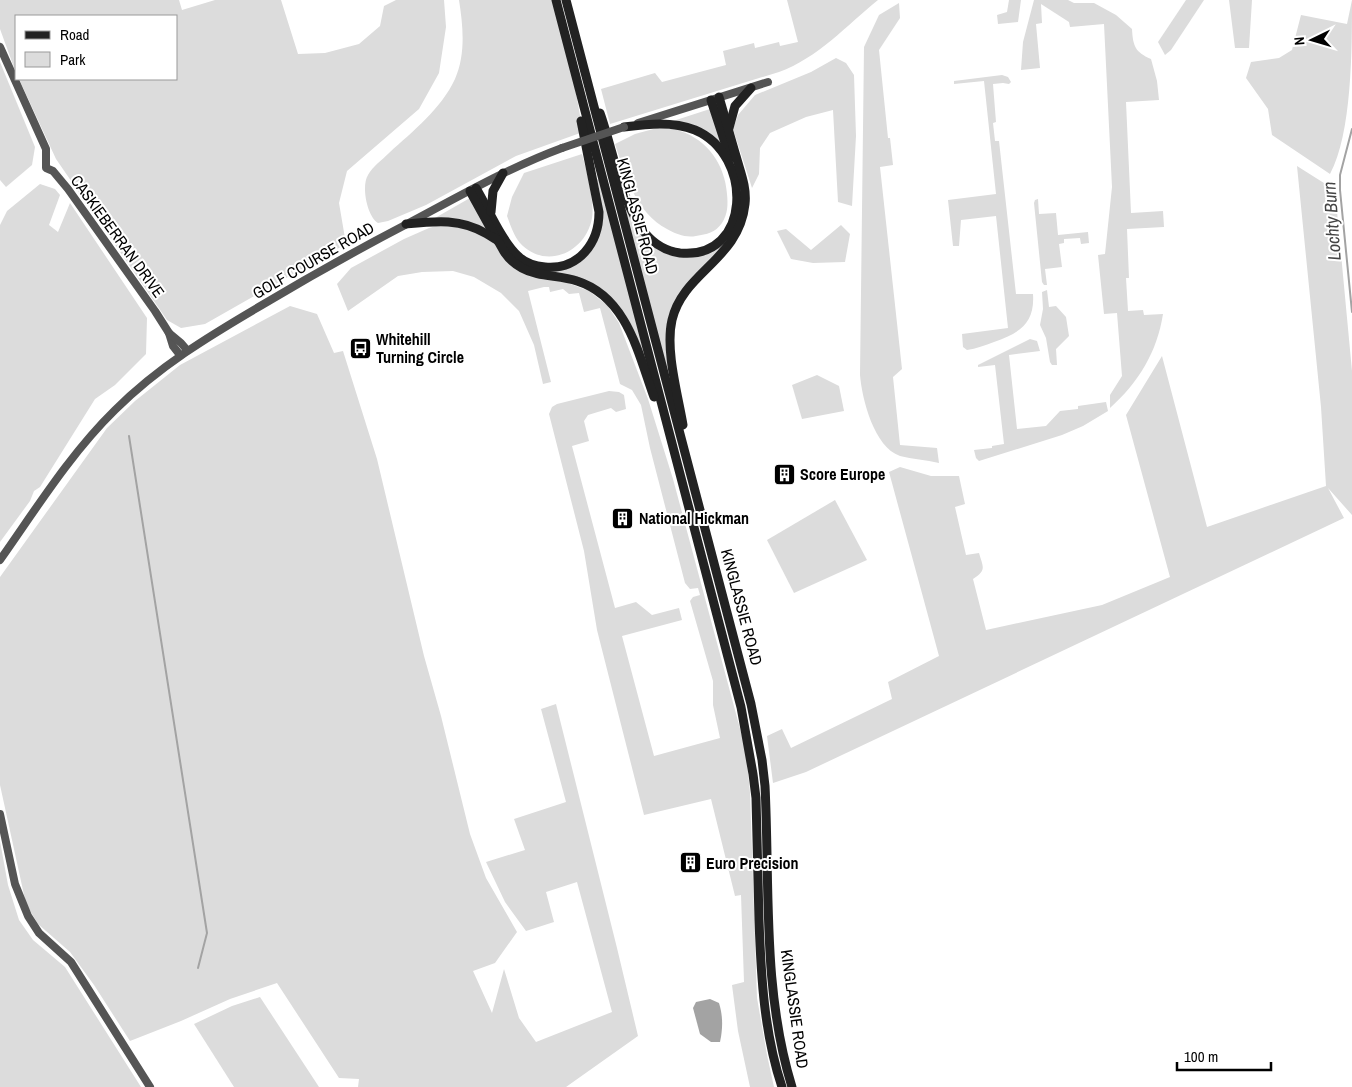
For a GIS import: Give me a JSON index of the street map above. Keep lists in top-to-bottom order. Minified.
{"streets":{"main road":["KINGLASSIE ROAD"],"street":["CASKIEBERRAN DRIVE","GOLF COURSE ROAD"]},"crossings":[["CASKIEBERRAN DRIVE","GOLF COURSE ROAD"]],"water":["Lochty Burn"],"places":{"bus stop":["Whitehill Turning Circle"],"building":["Score Europe","National Hickman","Euro Precision"]},"legend":["Road","Park"],"scale_bar":"100 m","north":"left"}
